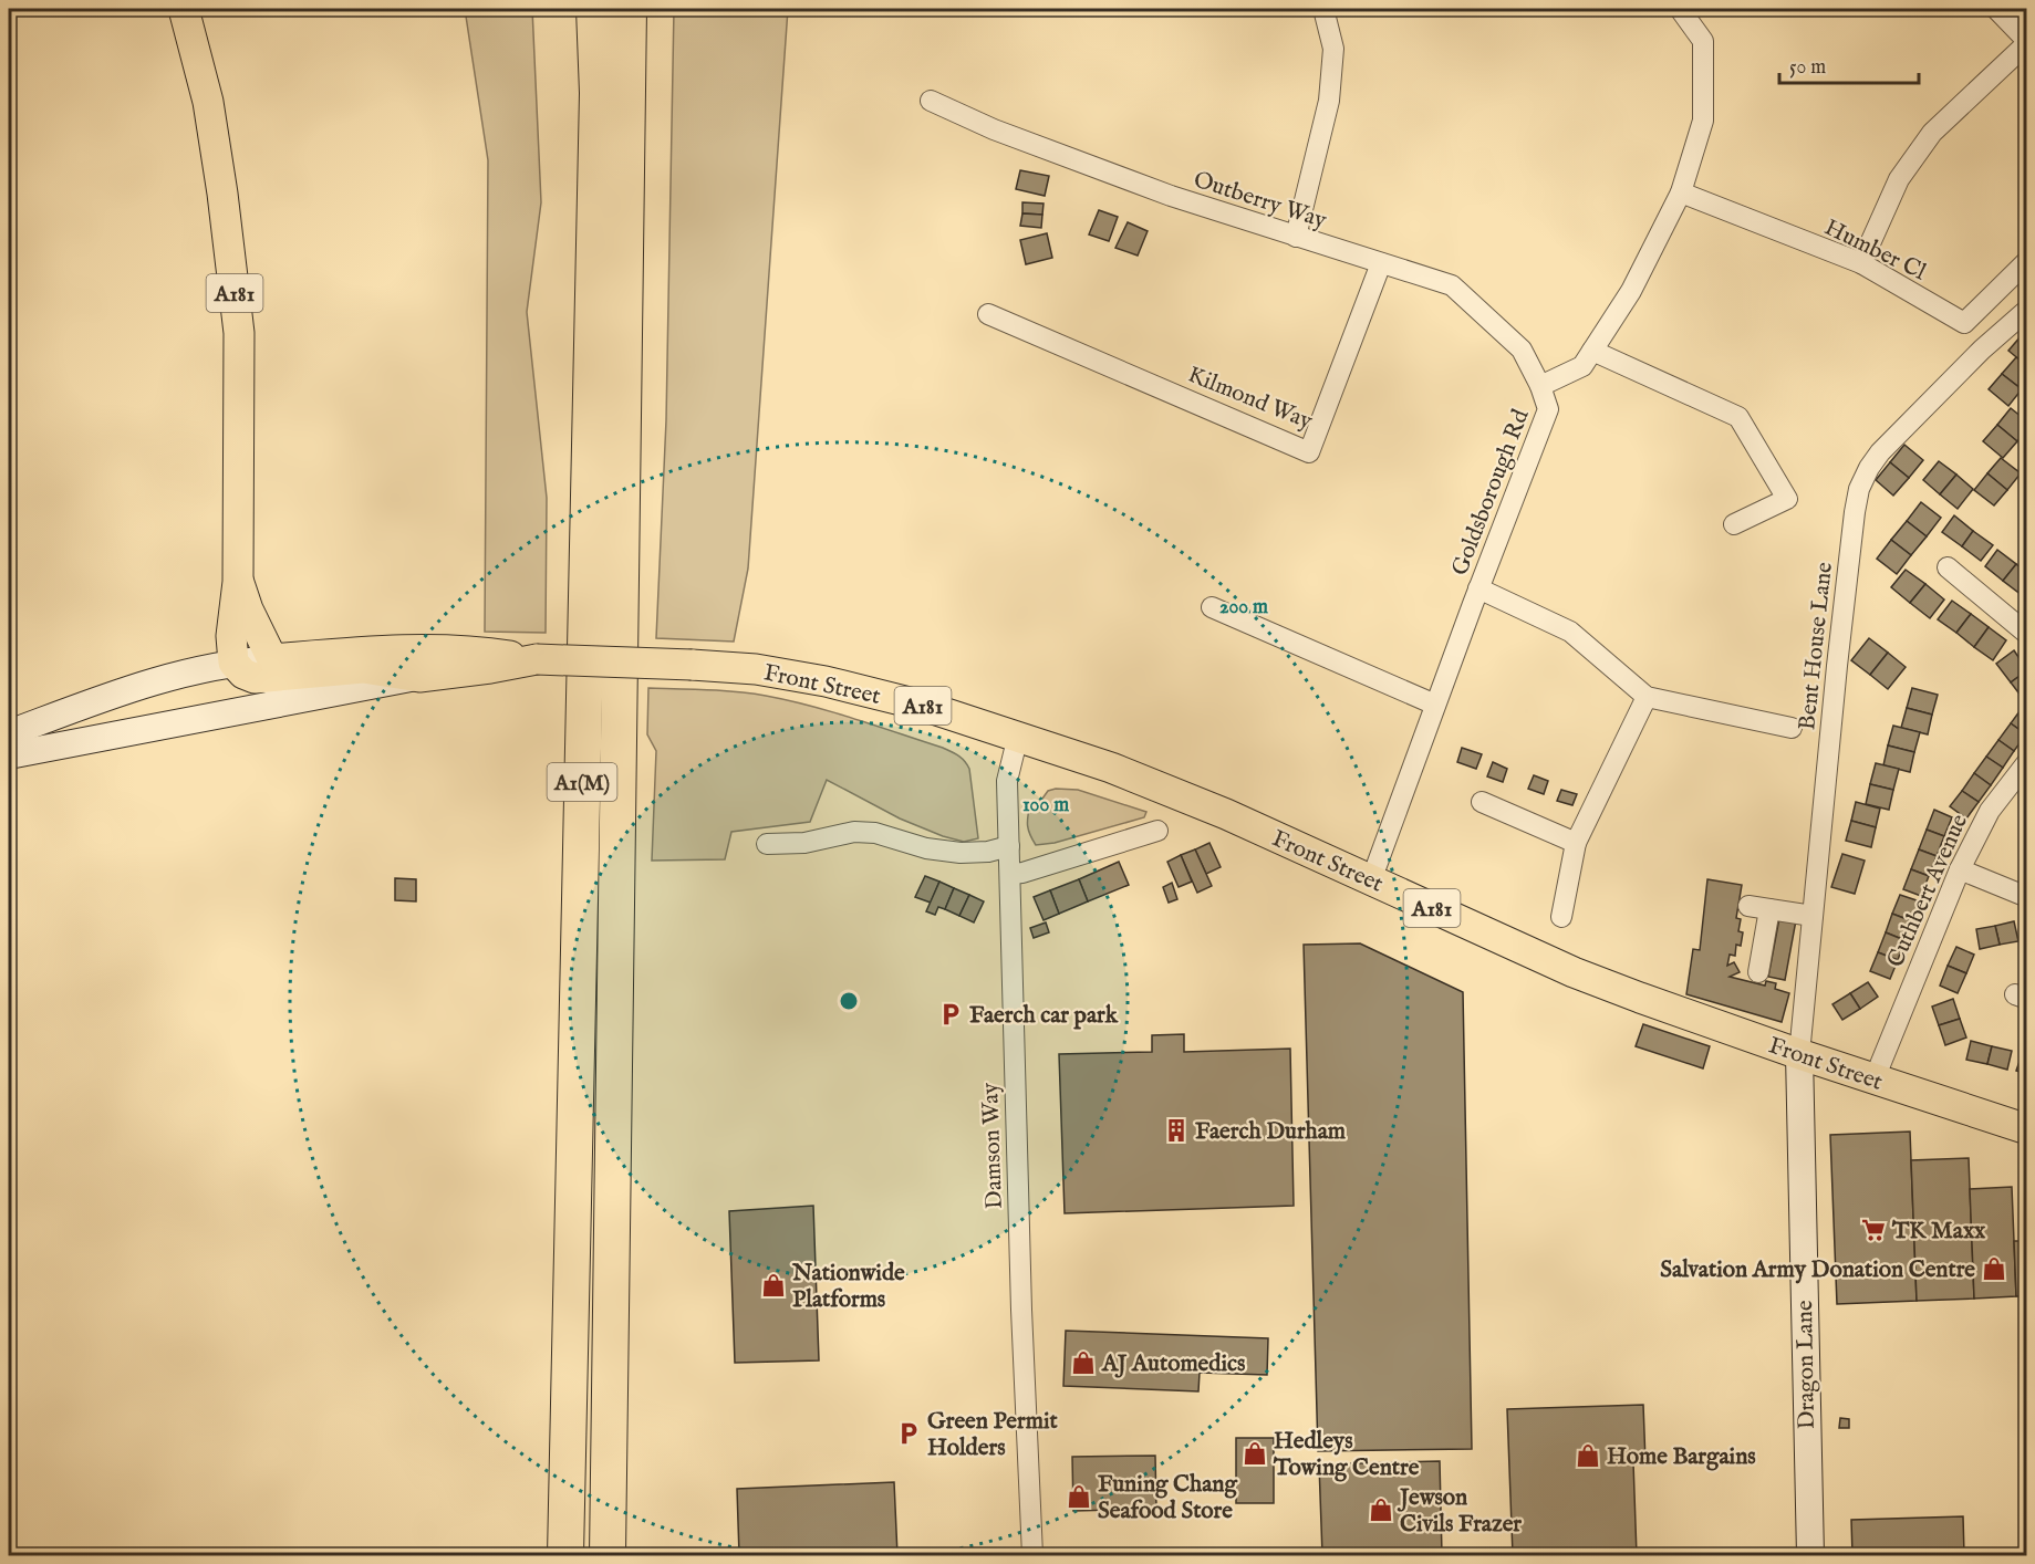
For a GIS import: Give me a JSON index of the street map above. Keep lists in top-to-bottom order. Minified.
{"streets":{"highway":["A1(M)"],"main road":["A181","Front Street","Dragon Lane"],"street":["Outberry Way","Humber Cl","Kilmond Way","Goldsborough Rd","Bent House Lane","Cuthbert Avenue","Damson Way"]},"crossings":[["Outberry Way","Kilmond Way"],["Outberry Way","Goldsborough Rd"],["Humber Cl","Goldsborough Rd"],["A181","Front Street"],["Goldsborough Rd","Front Street"],["Bent House Lane","Front Street"],["Bent House Lane","Dragon Lane"],["Front Street","Cuthbert Avenue"],["Front Street","Damson Way"],["Front Street","Dragon Lane"]],"places":{"parking":["Faerch car park","Green Permit Holders"],"building":["Faerch Durham"],"supermarket":["TK Maxx"],"shop":["Salvation Army Donation Centre","Nationwide Platforms","AJ Automedics","Hedleys Towing Centre","Home Bargains","Funing Chang Seafood Store","Jewson Civils Frazer"]},"scale_bar":"50 m","rings":["200 m","100 m"]}
